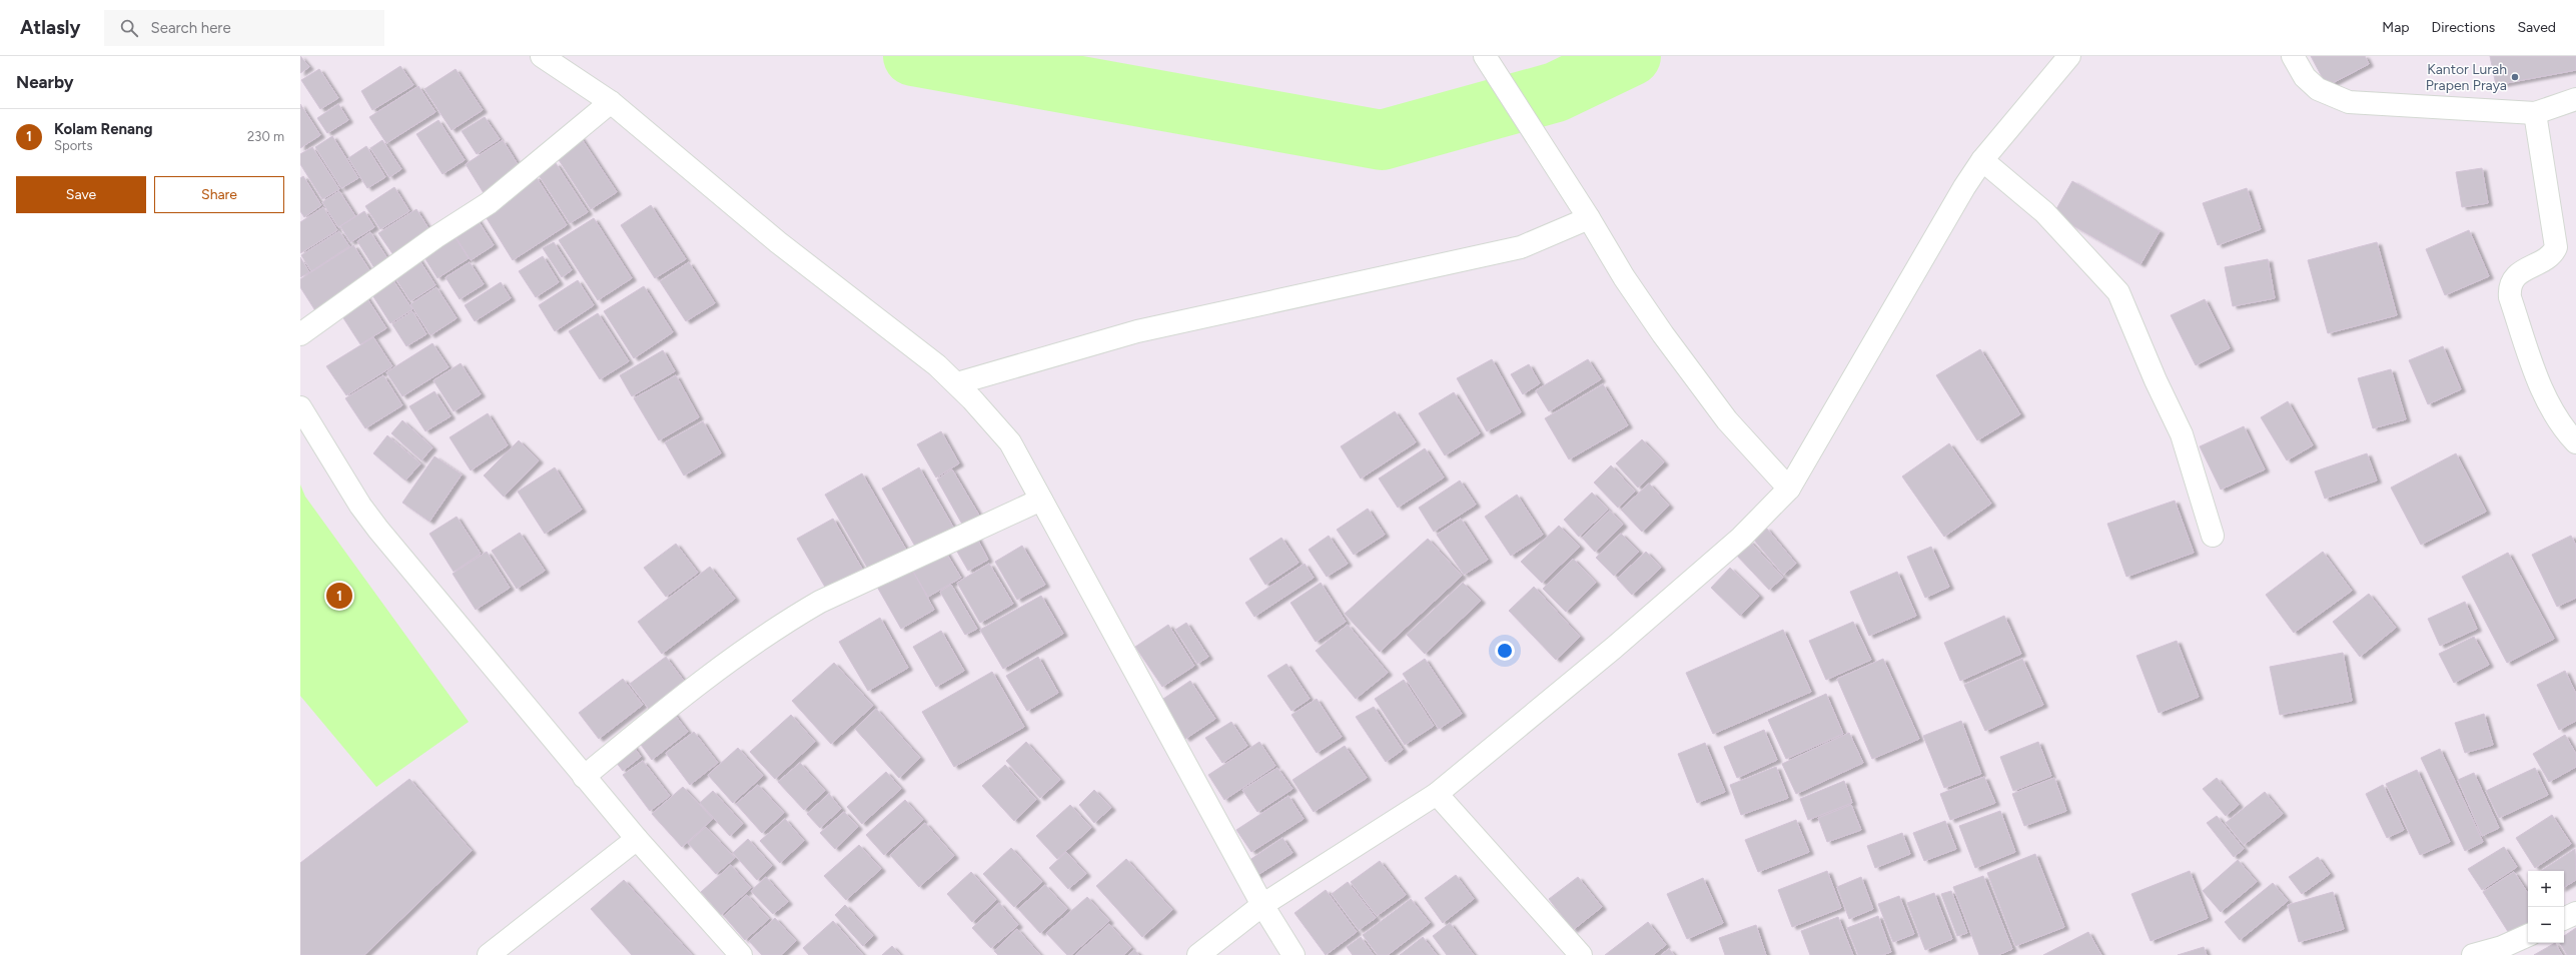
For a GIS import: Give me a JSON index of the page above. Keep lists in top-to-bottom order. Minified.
{"places":["Kantor Lurah Prapen Praya"],"page":{"header":"Atlasly","search":"Search here","nav":["Map","Directions","Saved"],"heading":"Nearby","list":[{"mark":"1","name":"Kolam Renang","note":"Sports","value":"230 m"}],"buttons":["Save","Share"],"pins":"1","map_buttons":["+","−"]}}
